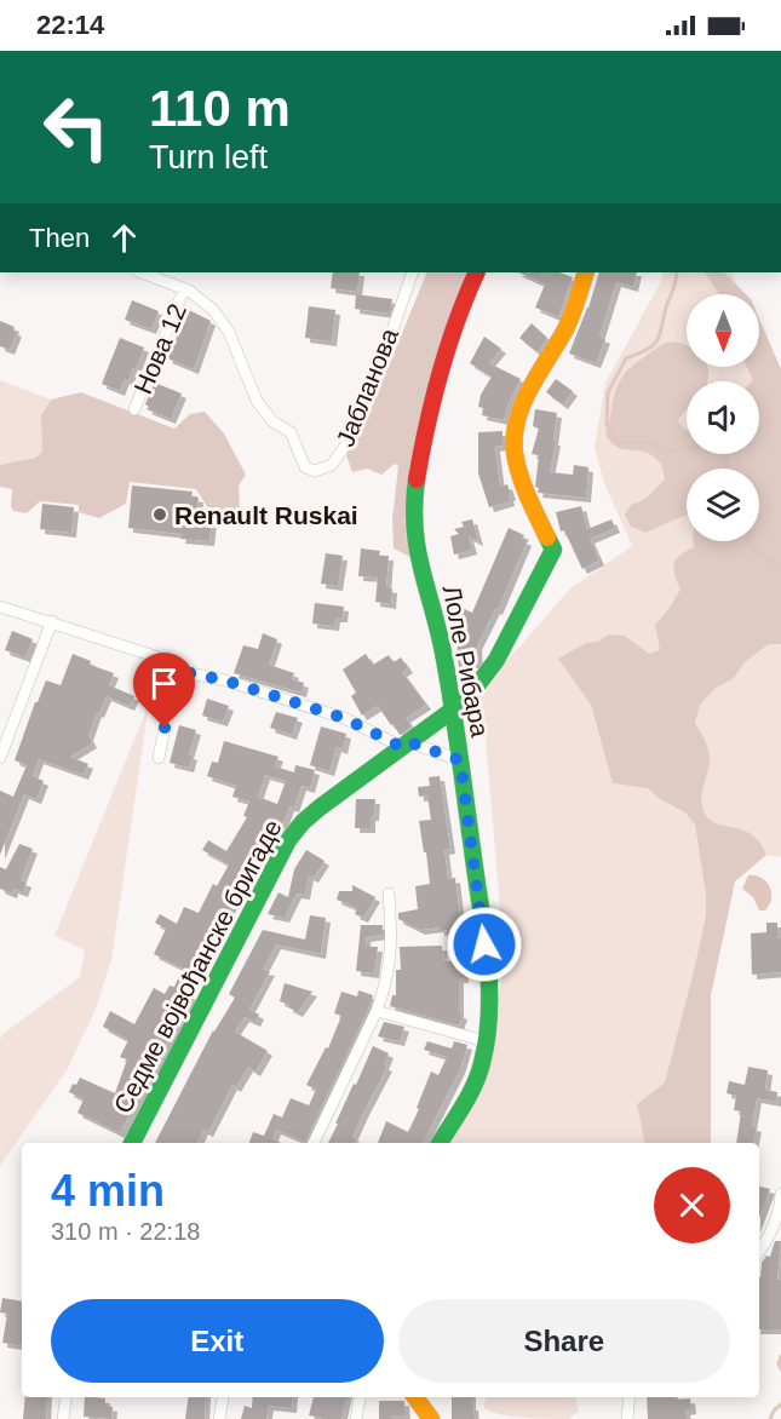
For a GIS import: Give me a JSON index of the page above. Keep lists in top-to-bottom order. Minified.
{"streets":{"street":["Нова 12","Јабланова","Лоле Рибара","Седме војвођанске бригаде"]},"crossings":[["Нова 12","Јабланова"],["Лоле Рибара","Седме војвођанске бригаде"]],"places":["Renault Ruskai"],"north":"bottom","page":{"status":"22:14","turn":["110 m","Turn left"],"then":"Then","heading":["4 min","310 m · 22:18"],"buttons":["Exit","Share"]}}
